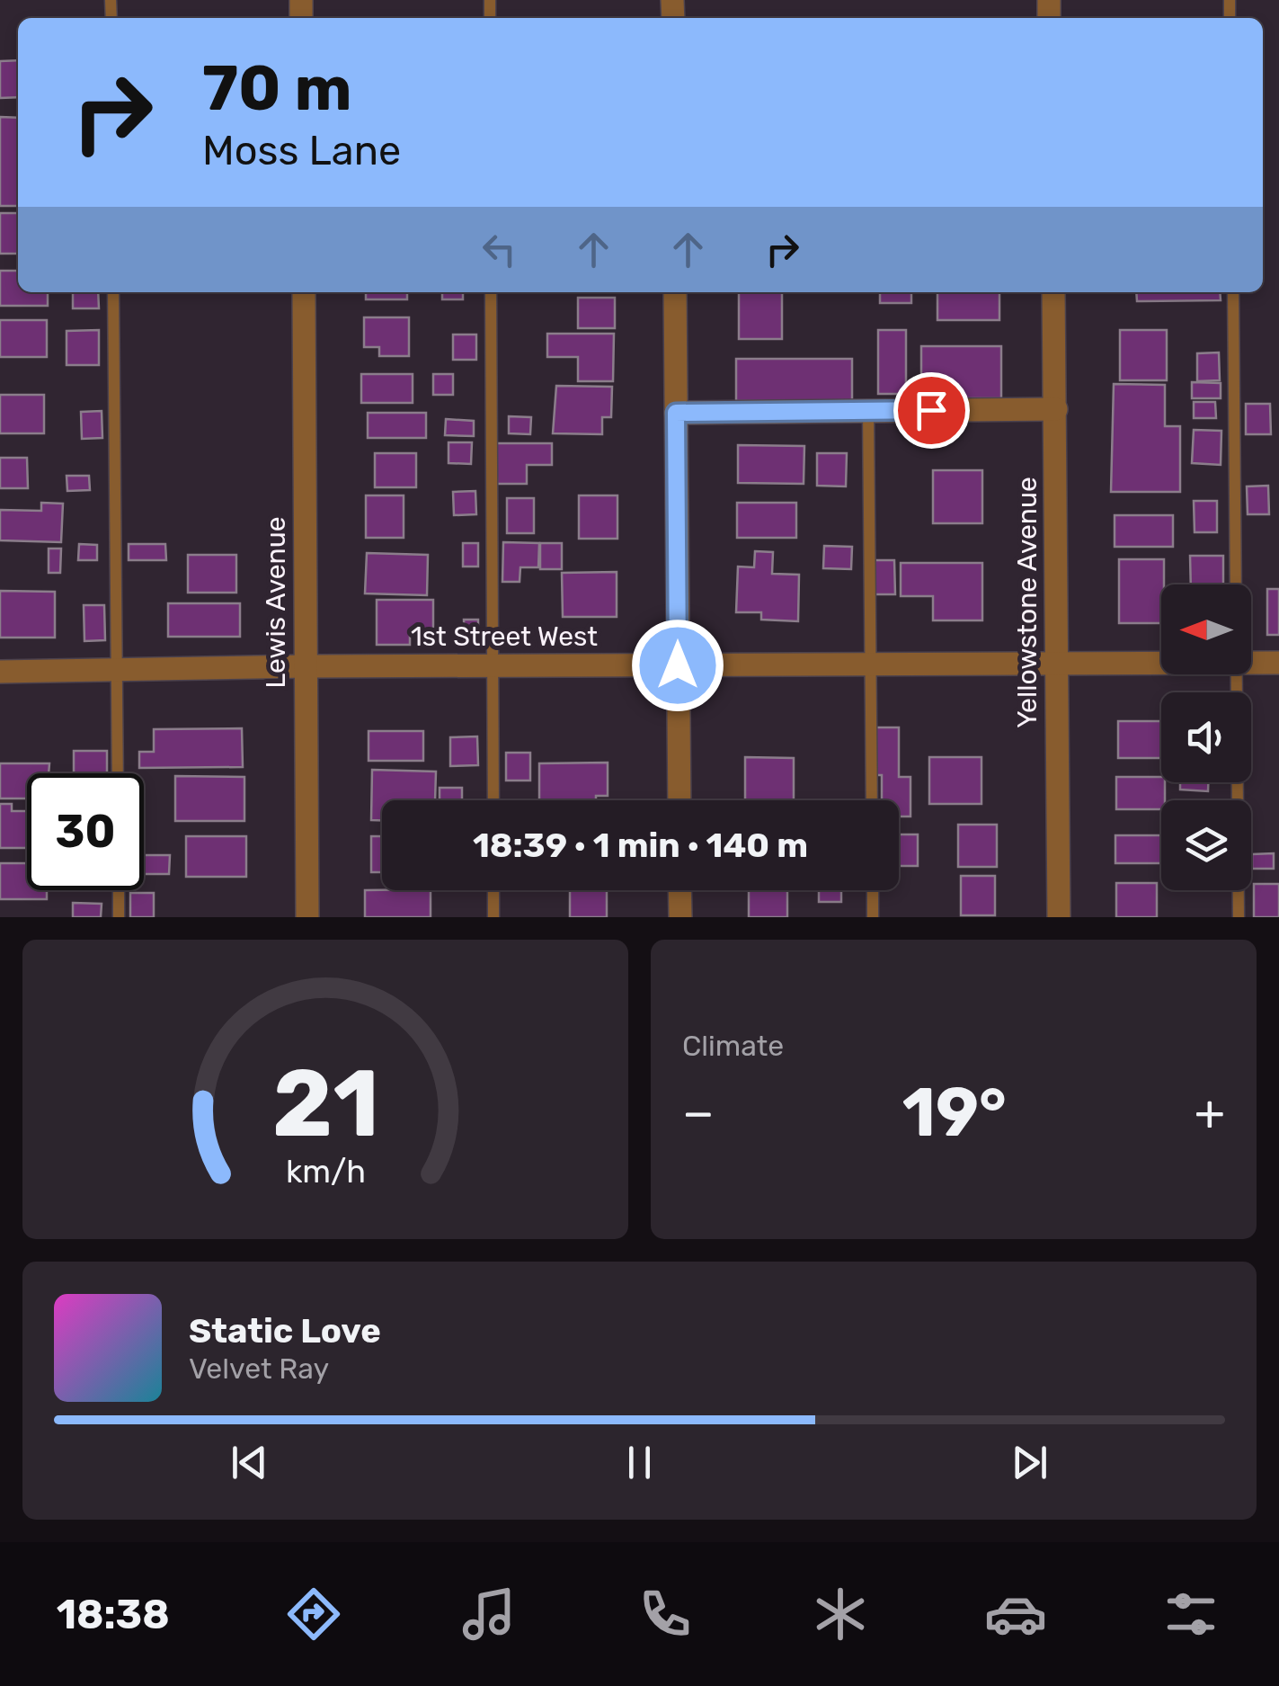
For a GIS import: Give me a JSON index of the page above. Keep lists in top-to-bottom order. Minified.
{"streets":{"street":["Lewis Avenue","Yellowstone Avenue","1st Street West"]},"crossings":[["Lewis Avenue","1st Street West"],["Yellowstone Avenue","1st Street West"]],"north":"left","page":{"turn":["70 m","Moss Lane"],"limit":"30","trip":"18:39 · 1 min · 140 m","tile":"Climate","heat":["−","19°","+"],"song":["Static Love","Velvet Ray"],"tabs":"18:38","gauge":["21","km/h"]}}
